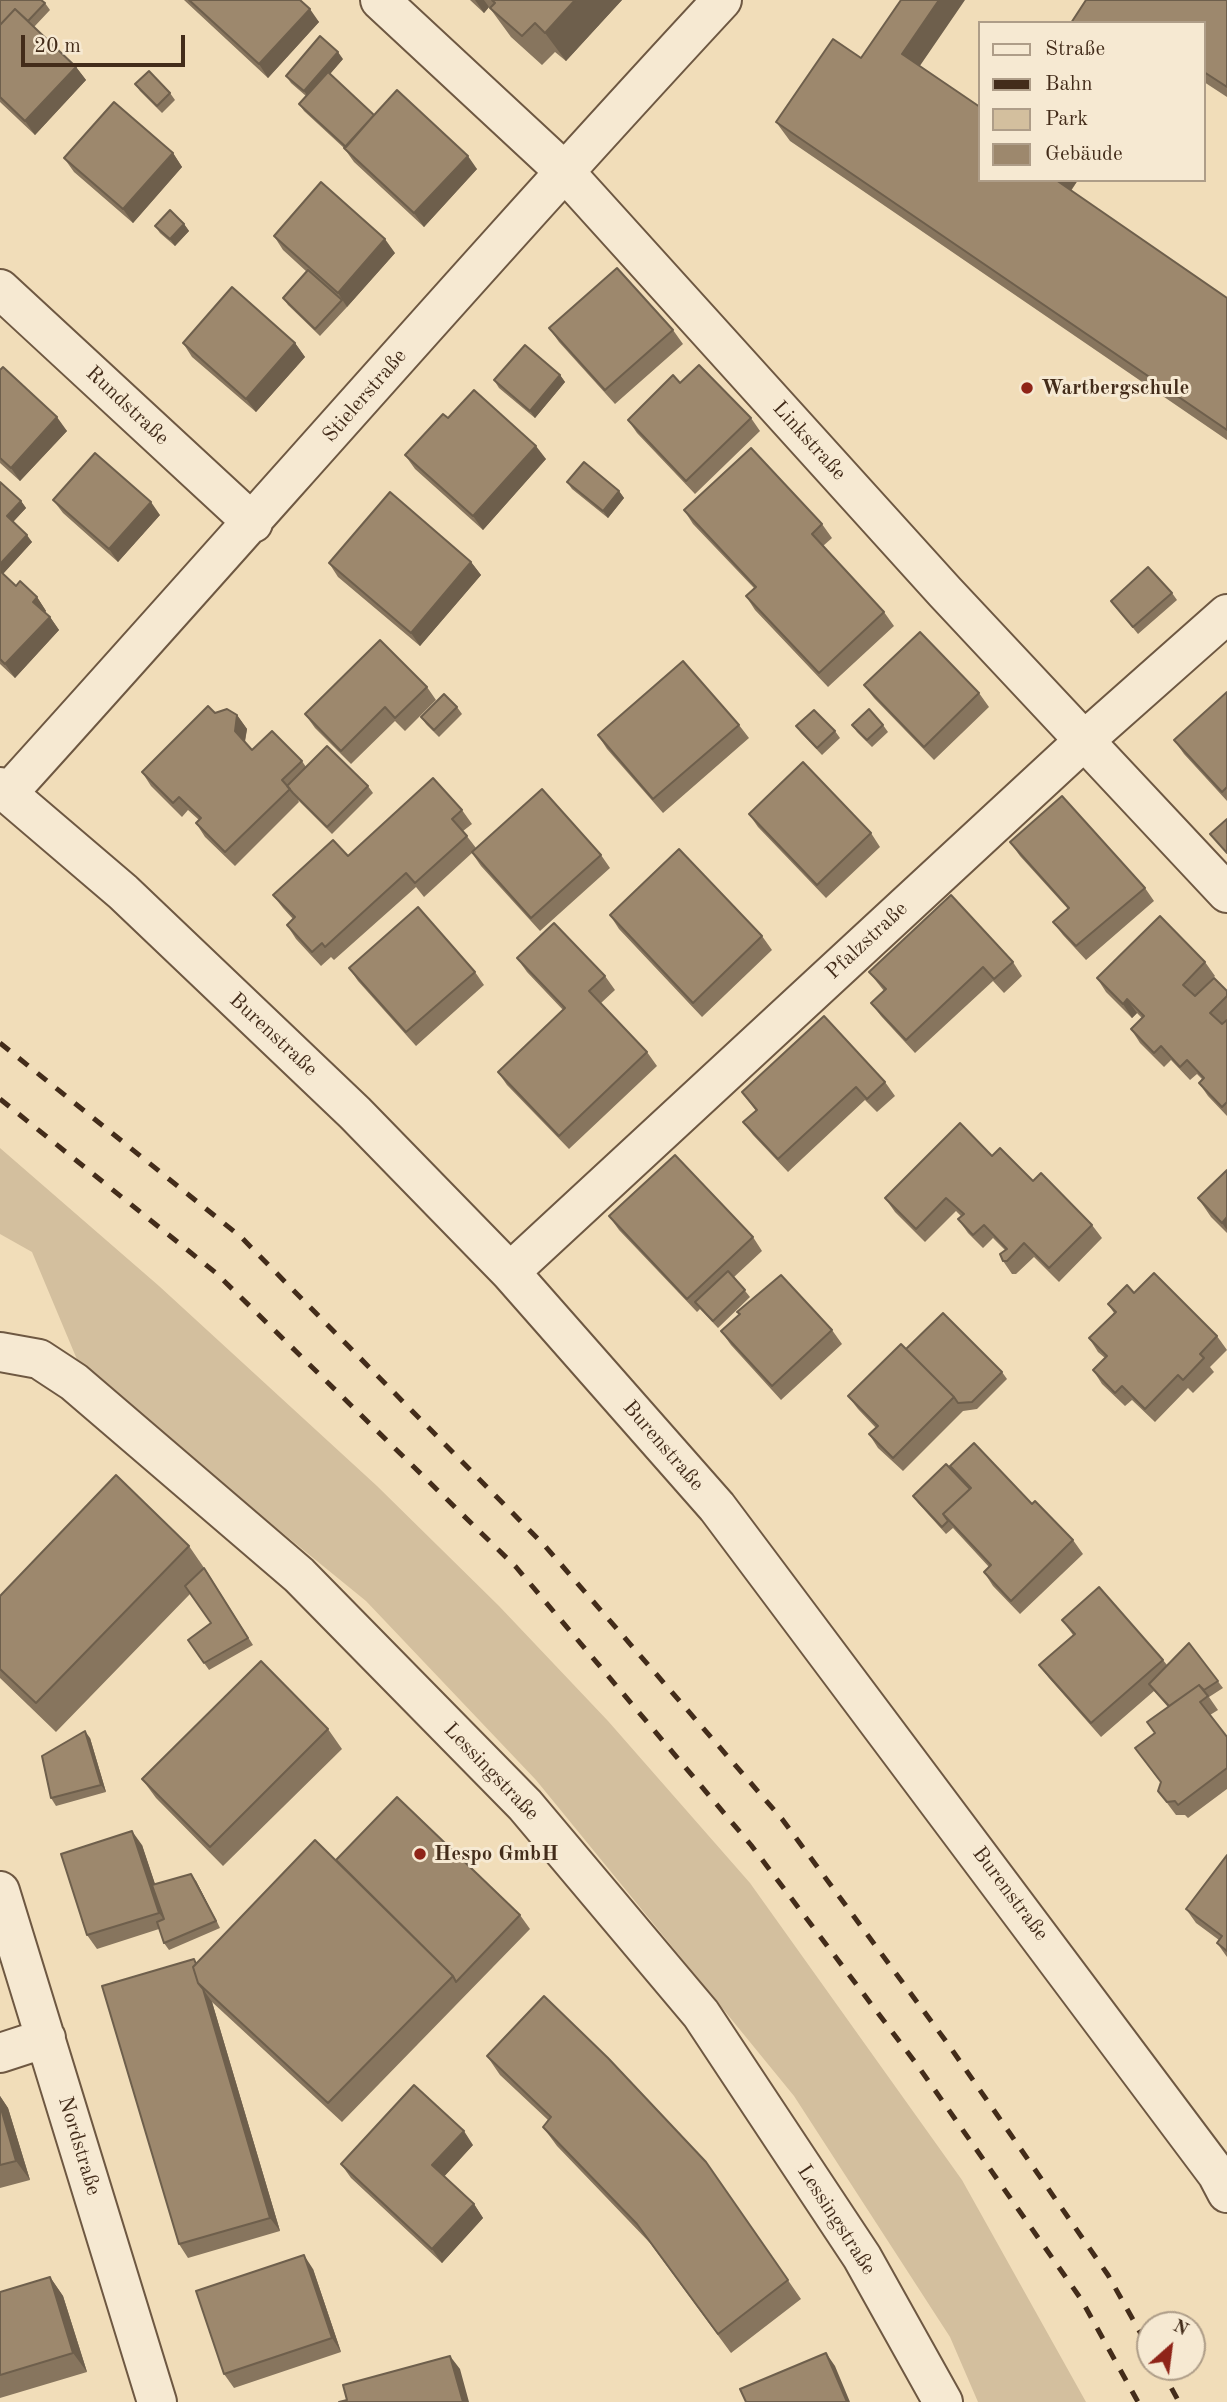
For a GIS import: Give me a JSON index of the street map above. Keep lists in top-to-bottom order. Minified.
{"streets":{"street":["Stielerstraße","Rundstraße","Linkstraße","Pfalzstraße","Burenstraße","Lessingstraße","Nordstraße"]},"crossings":[["Stielerstraße","Rundstraße"],["Stielerstraße","Linkstraße"],["Stielerstraße","Burenstraße"],["Linkstraße","Pfalzstraße"],["Pfalzstraße","Burenstraße"]],"places":["Wartbergschule","Hespo GmbH"],"legend":["Straße","Bahn","Park","Gebäude"],"scale_bar":"20 m","north":"top right"}
